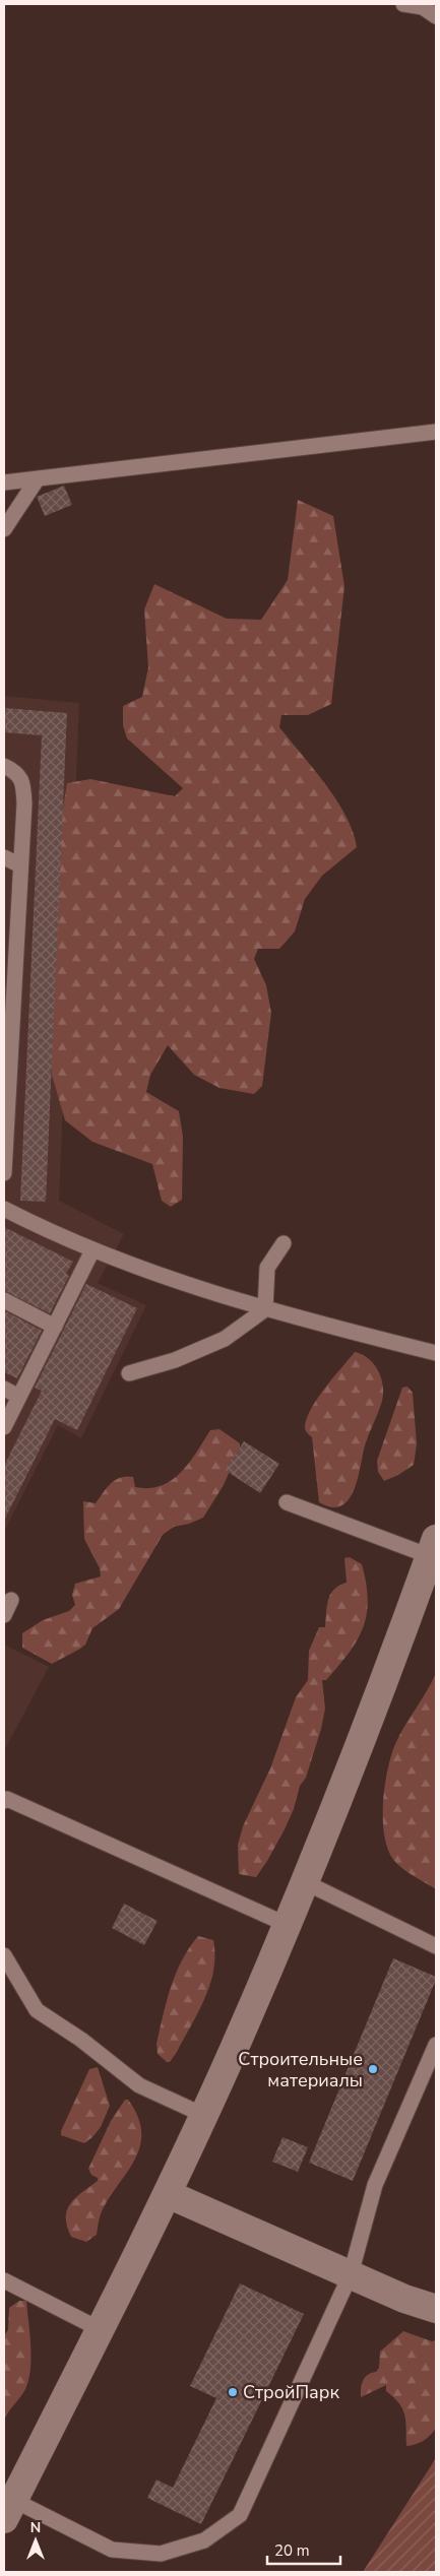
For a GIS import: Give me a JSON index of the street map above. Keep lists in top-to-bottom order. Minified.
{"places":["Строительные материалы","СтройПарк"],"scale_bar":"20 m","north":"top"}
